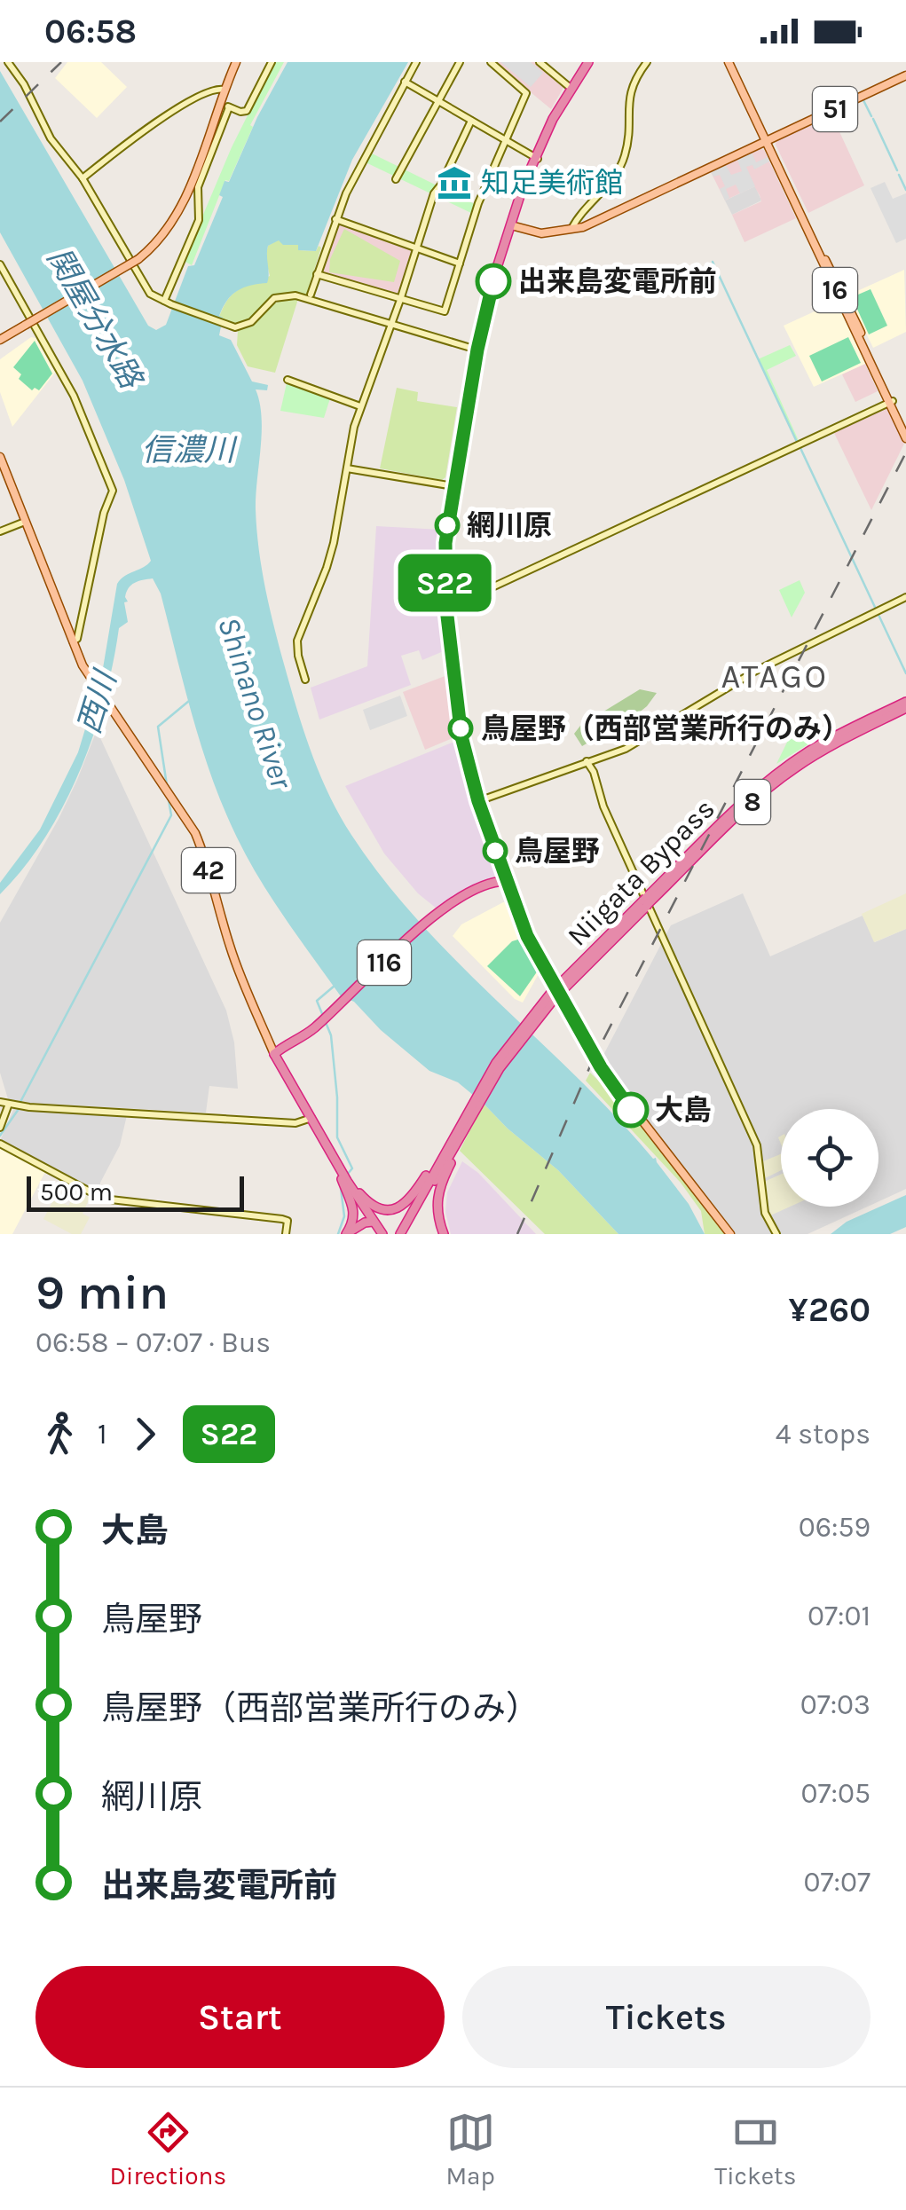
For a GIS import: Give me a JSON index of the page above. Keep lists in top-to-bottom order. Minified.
{"streets":{"highway":["8","Niigata Bypass","116"],"main road":["51","16","42"]},"crossings":[["51","16"],["8","Niigata Bypass"],["42","116"]],"districts":["ATAGO"],"water":["関屋分水路","信濃川","西川","Shinano River"],"places":{"museum":["知足美術館"],"other":["出来島変電所前","網川原","鳥屋野（西部営業所行のみ）","鳥屋野","大島"]},"lines":["bus line S22"],"scale_bar":"500 m","page":{"status":"06:58","on_map":"S22","scale":"500 m","heading":["9 min","06:58 – 07:07 · Bus","¥260"],"legs":["1","S22","4 stops"],"list":[{"name":"大島","value":"06:59"},{"name":"鳥屋野","value":"07:01"},{"name":"鳥屋野（西部営業所行のみ）","value":"07:03"},{"name":"網川原","value":"07:05"},{"name":"出来島変電所前","value":"07:07"}],"buttons":["Start","Tickets"],"tabs":["Directions","Map","Tickets"]}}
